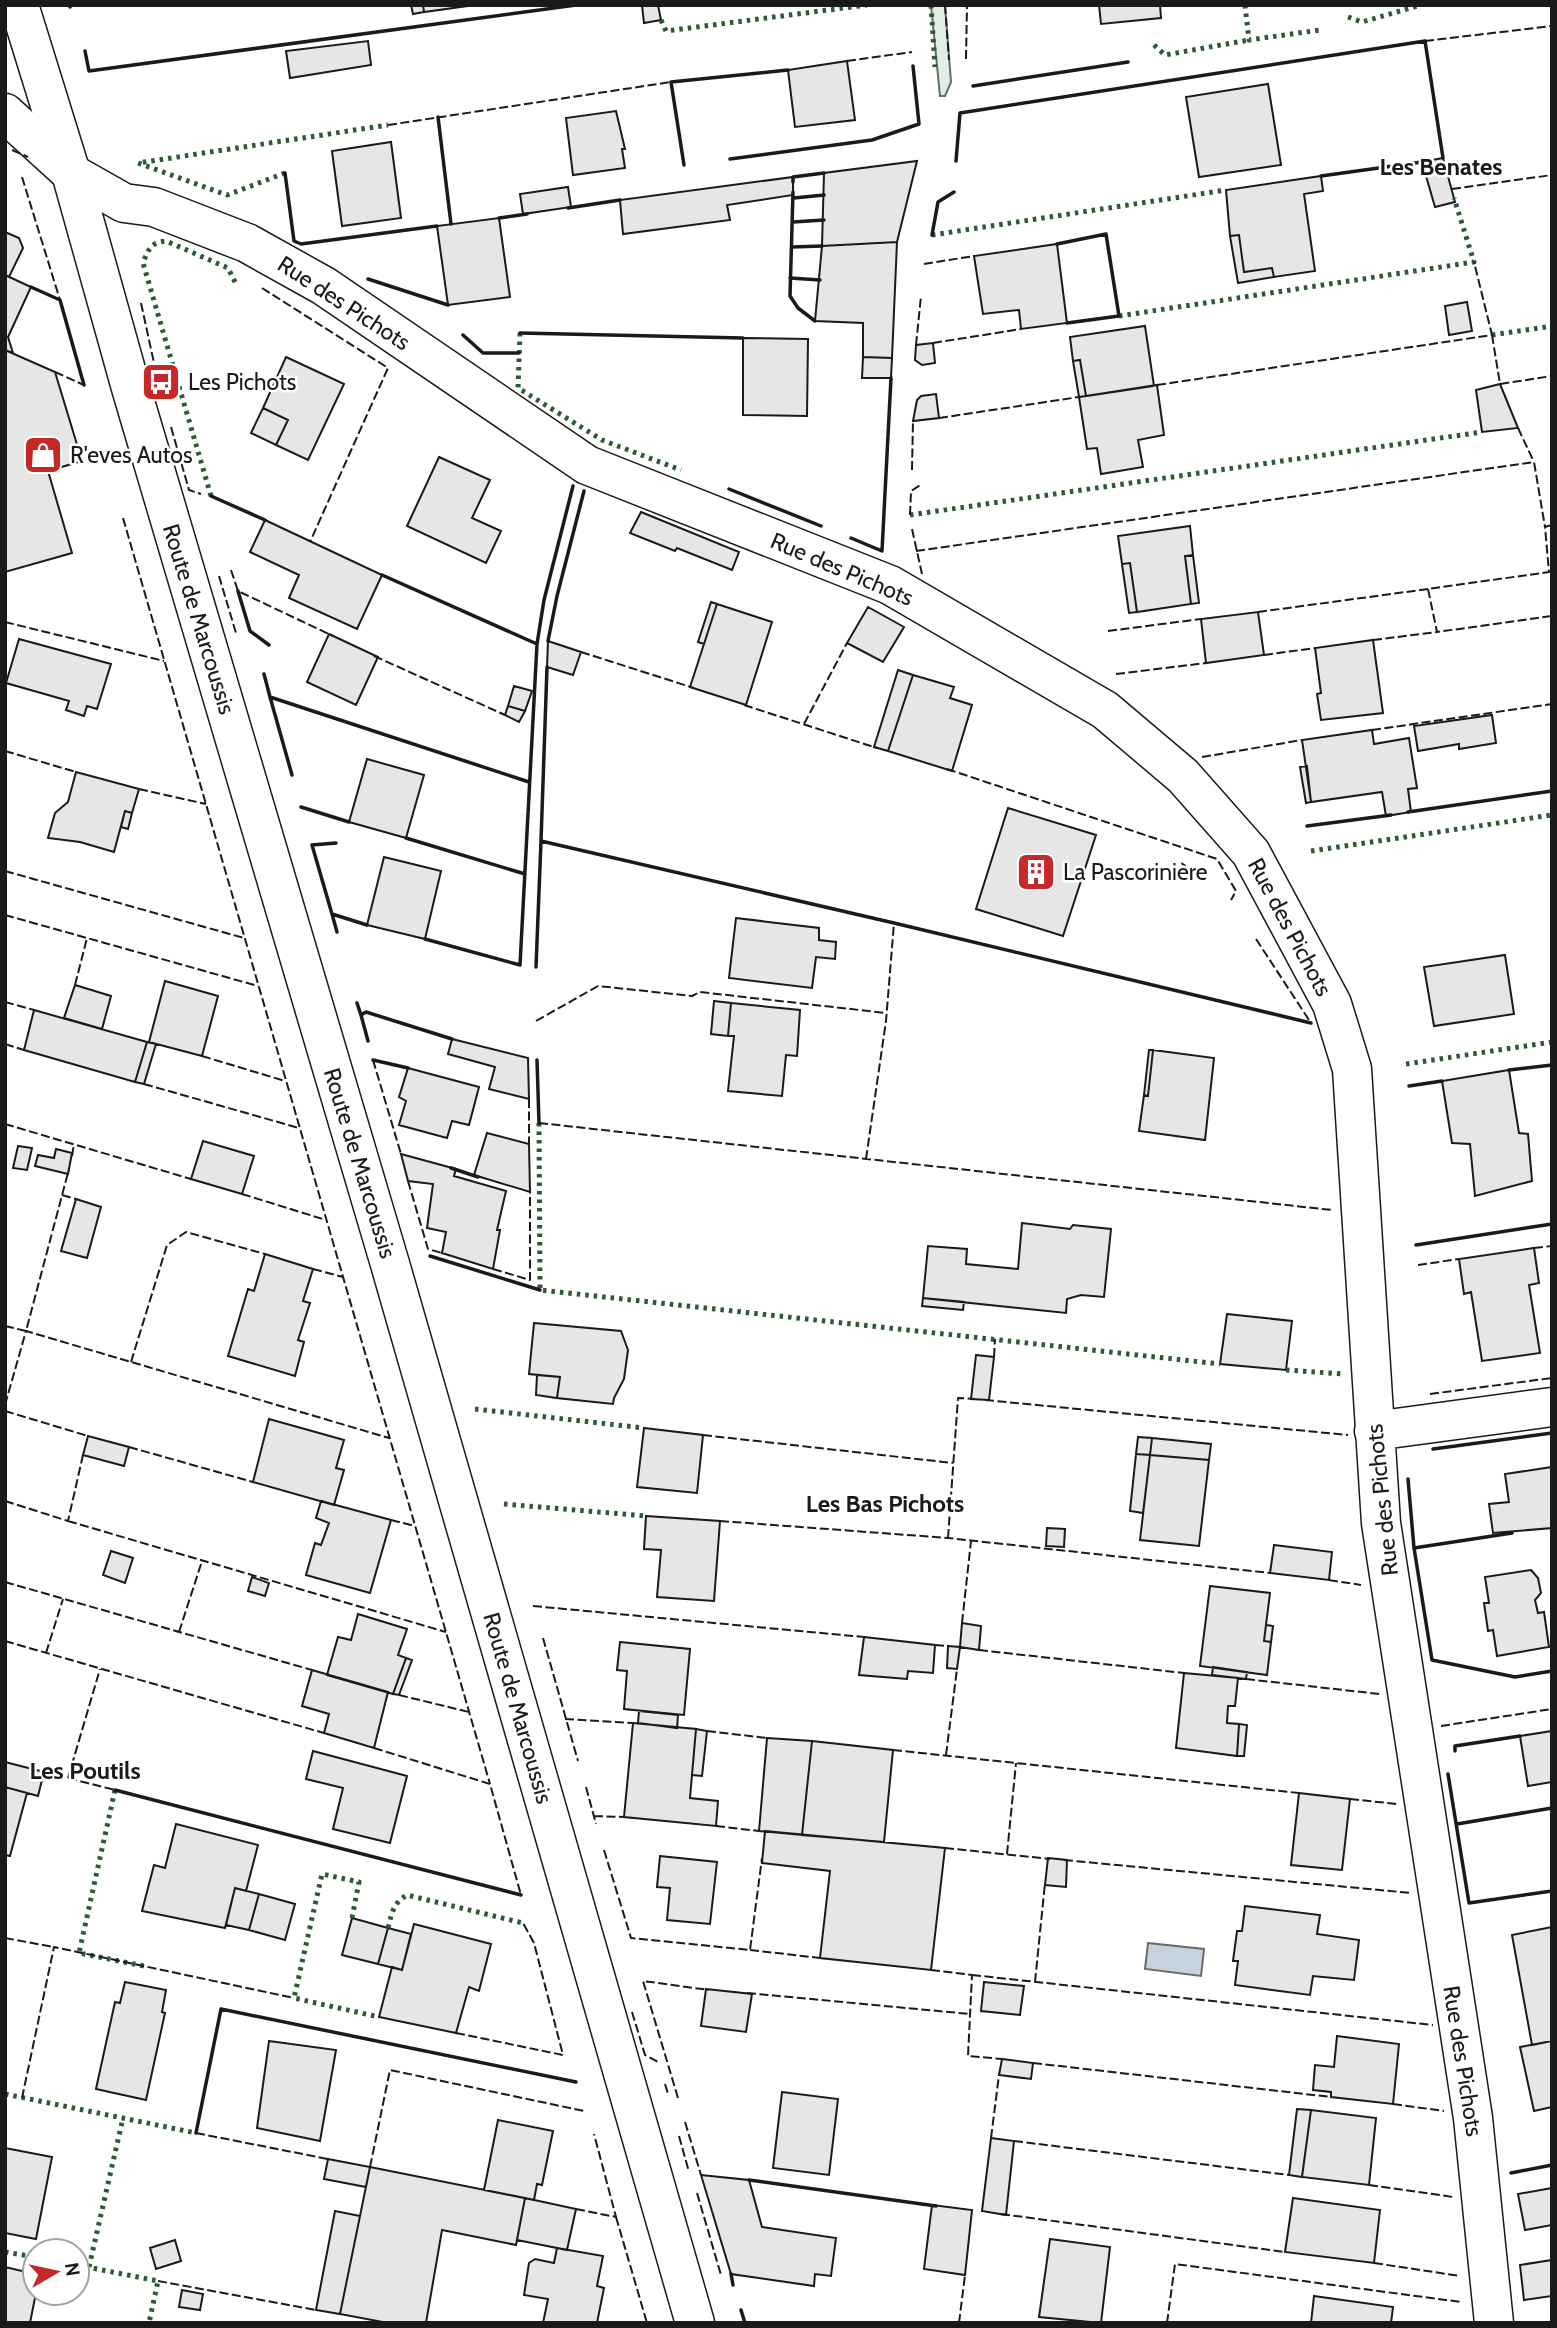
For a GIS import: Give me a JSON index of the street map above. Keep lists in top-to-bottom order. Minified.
{"streets":{"street":["Rue des Pichots","Route de Marcoussis"]},"crossings":[["Rue des Pichots","Route de Marcoussis"]],"districts":["Les Benates","Les Bas Pichots","Les Poutils"],"places":{"bus stop":["Les Pichots"],"shop":["R'eves Autos"],"building":["La Pascorinière"]},"north":"right"}
